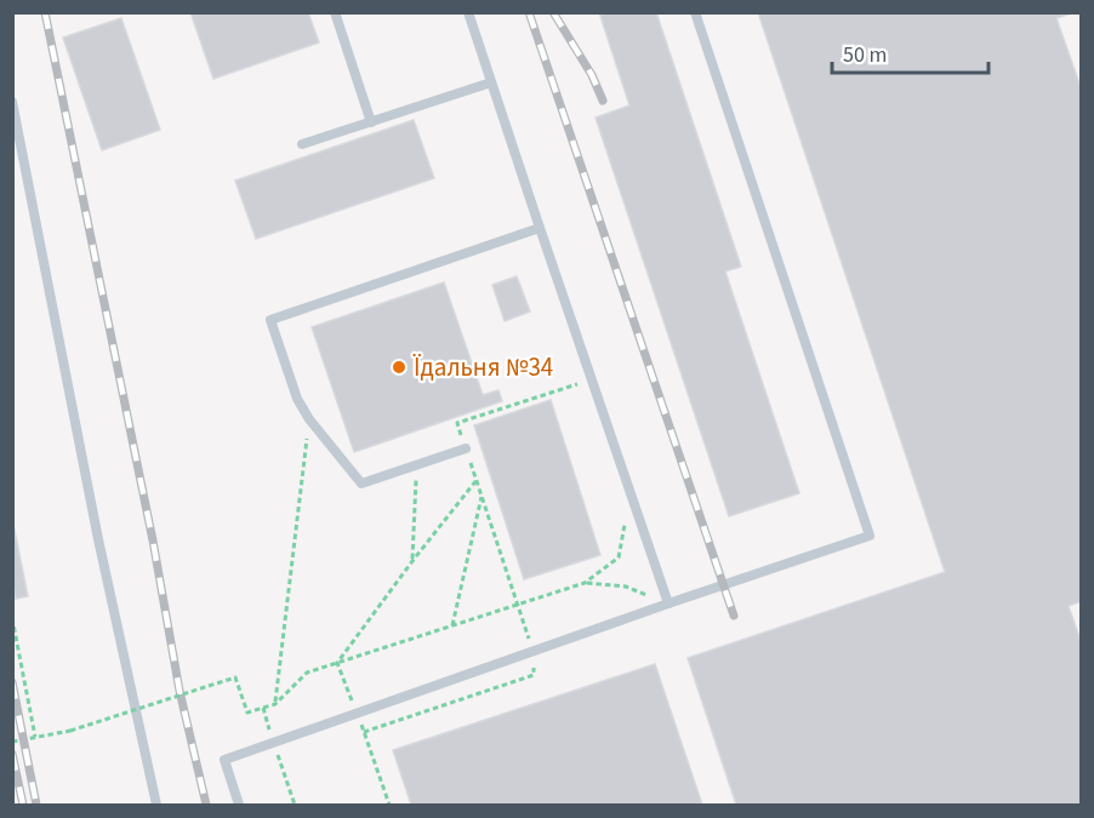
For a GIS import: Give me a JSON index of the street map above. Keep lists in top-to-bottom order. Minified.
{"places":["Їдальня №34"],"scale_bar":"50 m"}
